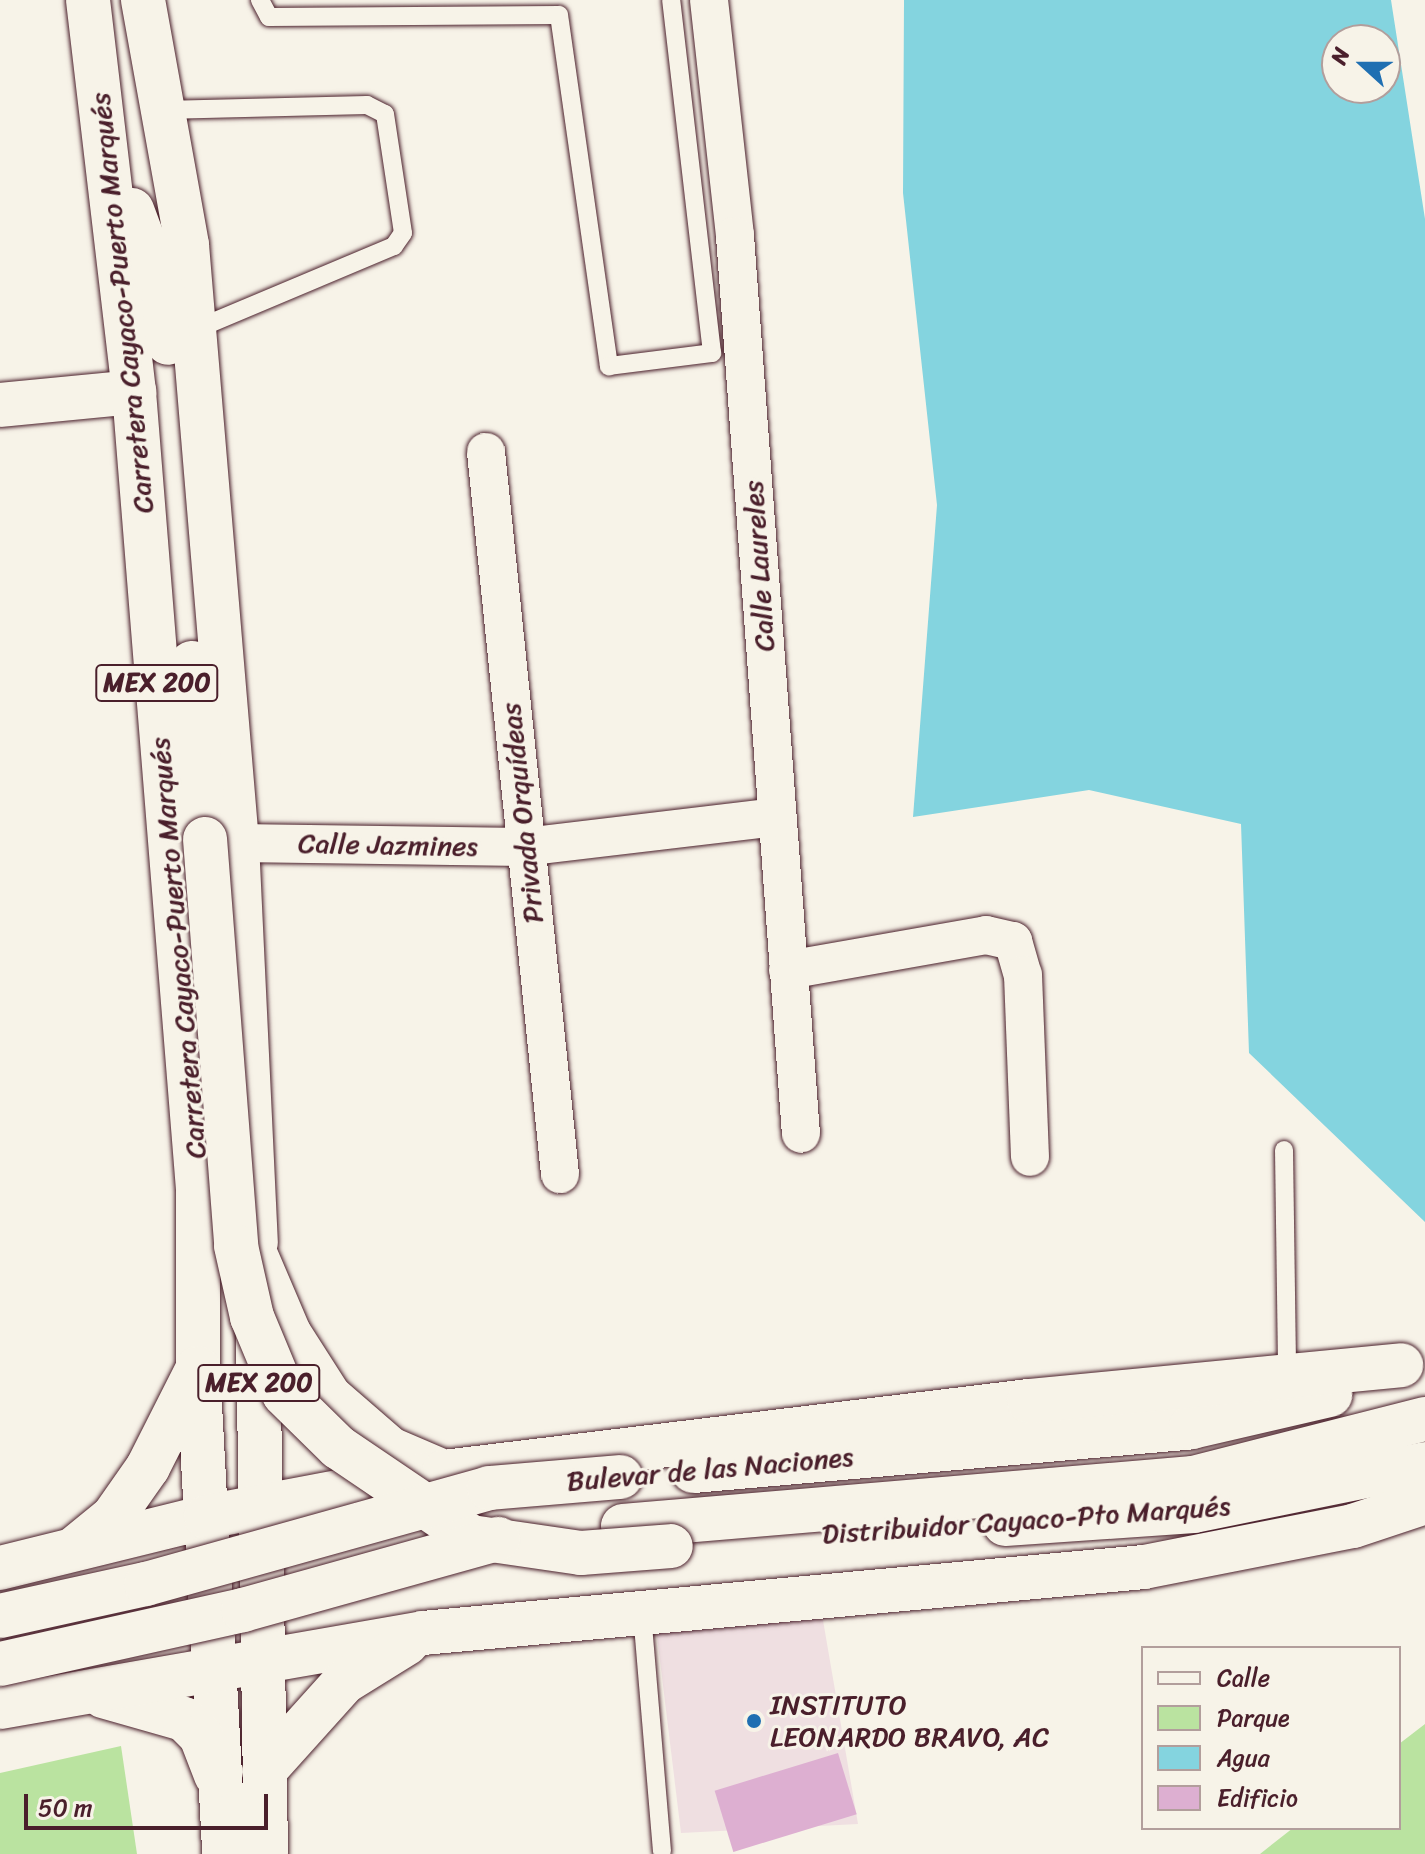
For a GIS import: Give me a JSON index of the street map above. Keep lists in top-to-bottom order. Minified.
{"streets":{"main road":["Carretera Cayaco-Puerto Marqués","MEX 200","Bulevar de las Naciones","Distribuidor Cayaco-Pto Marqués"],"street":["Calle Laureles","Privada Orquídeas","Calle Jazmines"]},"crossings":[["Carretera Cayaco-Puerto Marqués","Calle Jazmines"],["Carretera Cayaco-Puerto Marqués","Distribuidor Cayaco-Pto Marqués"],["Calle Laureles","Calle Jazmines"],["Privada Orquídeas","Calle Jazmines"],["Calle Jazmines","Distribuidor Cayaco-Pto Marqués"]],"places":["INSTITUTO LEONARDO BRAVO, AC"],"legend":["Calle","Parque","Agua","Edificio"],"scale_bar":"50 m","north":"left"}
